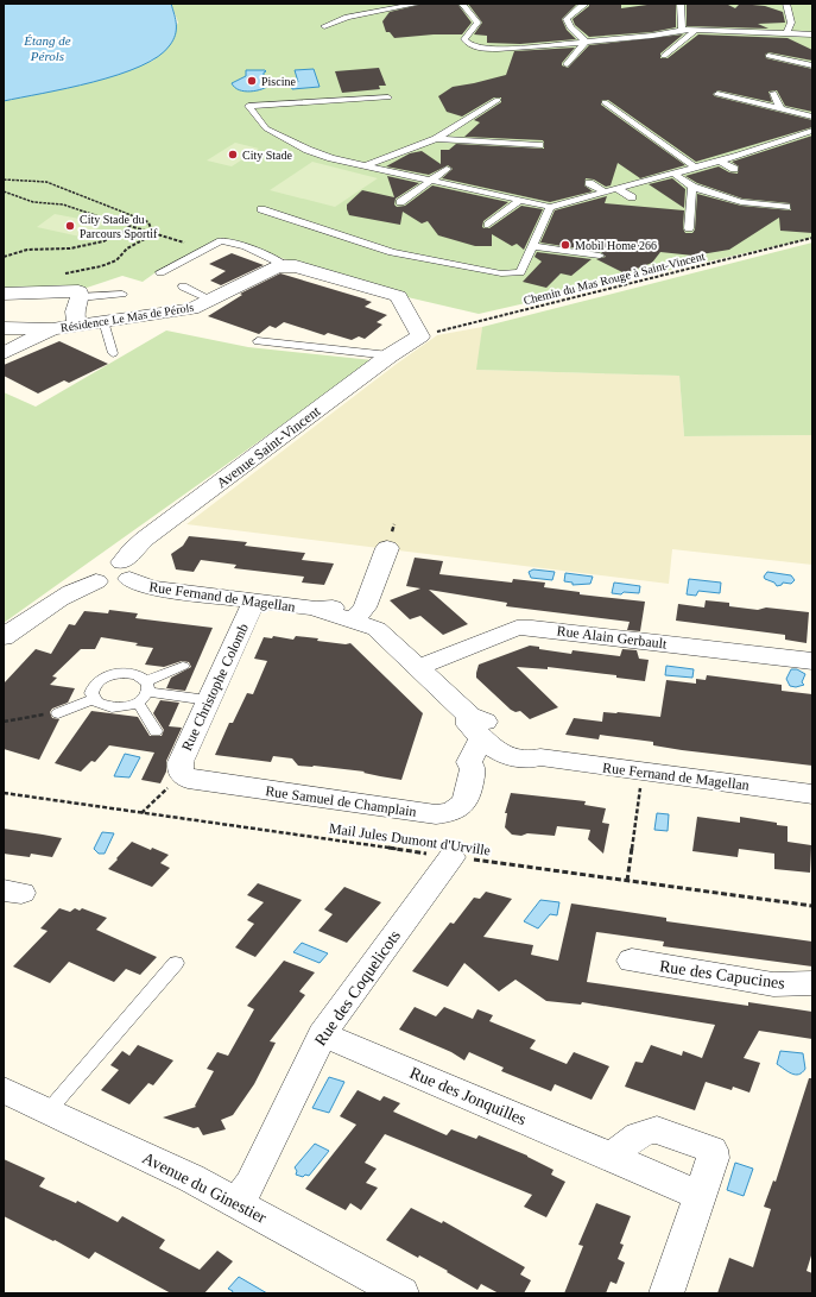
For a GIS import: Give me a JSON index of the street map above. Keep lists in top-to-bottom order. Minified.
{"streets":{"street":["Résidence Le Mas de Pérols","Avenue Saint-Vincent","Rue Fernand de Magellan","Rue Alain Gerbault","Rue Christophe Colomb","Rue Samuel de Champlain","Rue des Capucines","Rue des Coquelicots","Rue des Jonquilles","Avenue du Ginestier"],"path":["Chemin du Mas Rouge à Saint-Vincent","Mail Jules Dumont d'Urville"]},"crossings":[["Chemin du Mas Rouge à Saint-Vincent","Avenue Saint-Vincent"],["Avenue Saint-Vincent","Rue Fernand de Magellan"],["Rue Fernand de Magellan","Rue Alain Gerbault"],["Rue Fernand de Magellan","Rue Christophe Colomb"],["Rue Fernand de Magellan","Rue Samuel de Champlain"],["Rue Christophe Colomb","Rue Samuel de Champlain"],["Mail Jules Dumont d'Urville","Rue des Coquelicots"],["Rue des Coquelicots","Rue des Jonquilles"],["Rue des Coquelicots","Avenue du Ginestier"]],"water":["Étang de Pérols"],"places":["Piscine","City Stade","City Stade du Parcours Sportif","Mobil Home 266"]}
